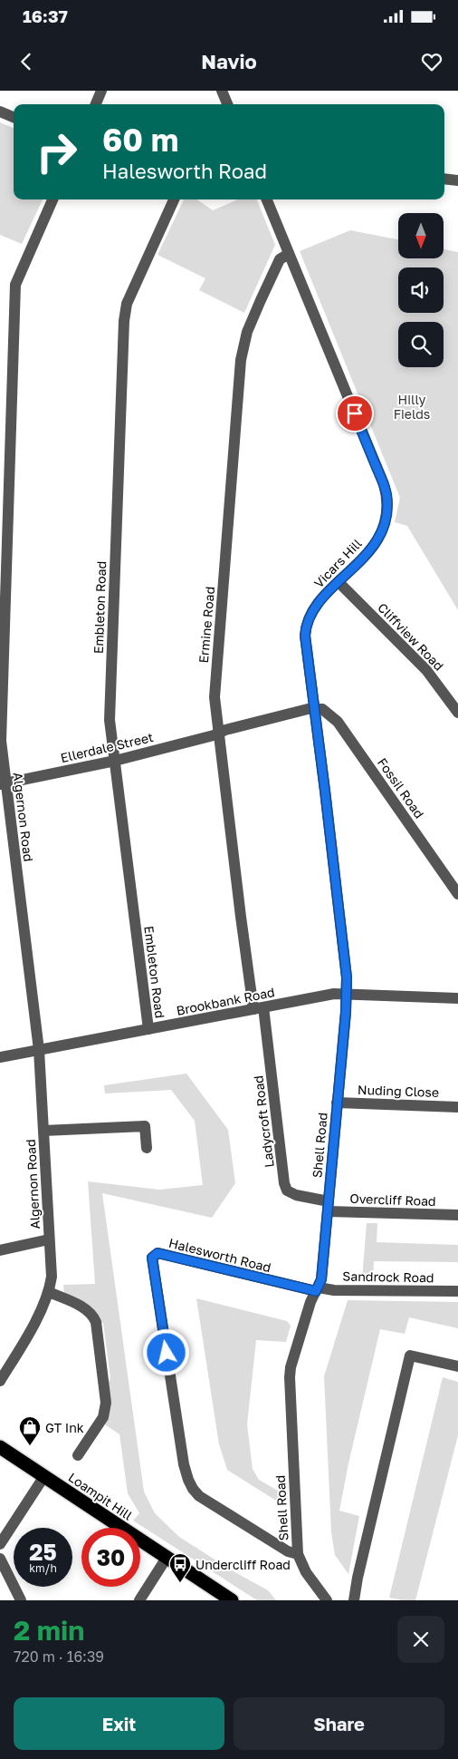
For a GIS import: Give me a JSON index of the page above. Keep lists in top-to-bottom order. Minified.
{"streets":{"highway":["Loampit Hill"],"street":["Vicars Hill","Embleton Road","Ermine Road","Cliffview Road","Ellerdale Street","Fossil Road","Algernon Road","Brookbank Road","Nuding Close","Ladycroft Road","Shell Road","Overcliff Road","Halesworth Road","Sandrock Road"]},"crossings":[["Vicars Hill","Ermine Road"],["Vicars Hill","Cliffview Road"],["Vicars Hill","Fossil Road"],["Vicars Hill","Shell Road"],["Embleton Road","Ellerdale Street"],["Embleton Road","Brookbank Road"],["Ermine Road","Ellerdale Street"],["Ermine Road","Brookbank Road"],["Ermine Road","Ladycroft Road"],["Ellerdale Street","Algernon Road"],["Fossil Road","Shell Road"],["Algernon Road","Brookbank Road"],["Brookbank Road","Ladycroft Road"],["Brookbank Road","Shell Road"],["Nuding Close","Shell Road"],["Ladycroft Road","Shell Road"],["Ladycroft Road","Overcliff Road"],["Shell Road","Overcliff Road"],["Shell Road","Halesworth Road"],["Shell Road","Sandrock Road"],["Halesworth Road","Sandrock Road"]],"parks":["Hilly Fields"],"places":{"shop":["GT Ink"],"bus stop":["Undercliff Road"]},"north":"bottom","page":{"status":"16:37","header":"Navio","turn":["60 m","Halesworth Road"],"speed":"25 km/h","limit":"30","heading":["2 min","720 m · 16:39"],"buttons":["Exit","Share"]}}
